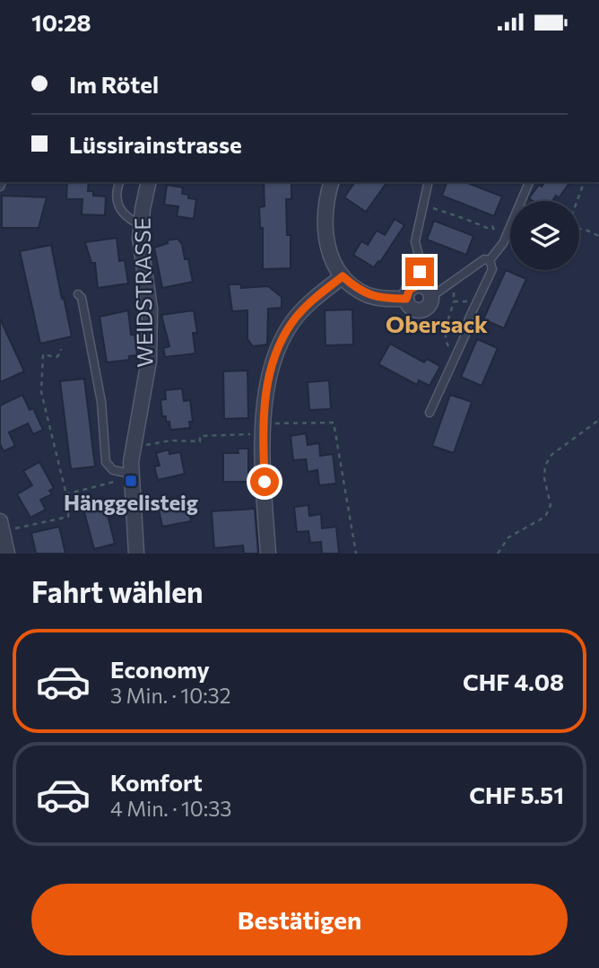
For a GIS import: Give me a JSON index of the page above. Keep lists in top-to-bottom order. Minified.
{"streets":{"street":["WEIDSTRASSE"]},"districts":["Obersack"],"places":{"transit":["Hänggelisteig"]},"page":{"status":"10:28","banner":["Im Rötel","Lüssirainstrasse"],"heading":"Fahrt wählen","list":[{"name":"Economy","note":"3 Min. · 10:32","value":"CHF 4.08"},{"name":"Komfort","note":"4 Min. · 10:33","value":"CHF 5.51"}],"buttons":"Bestätigen"}}
